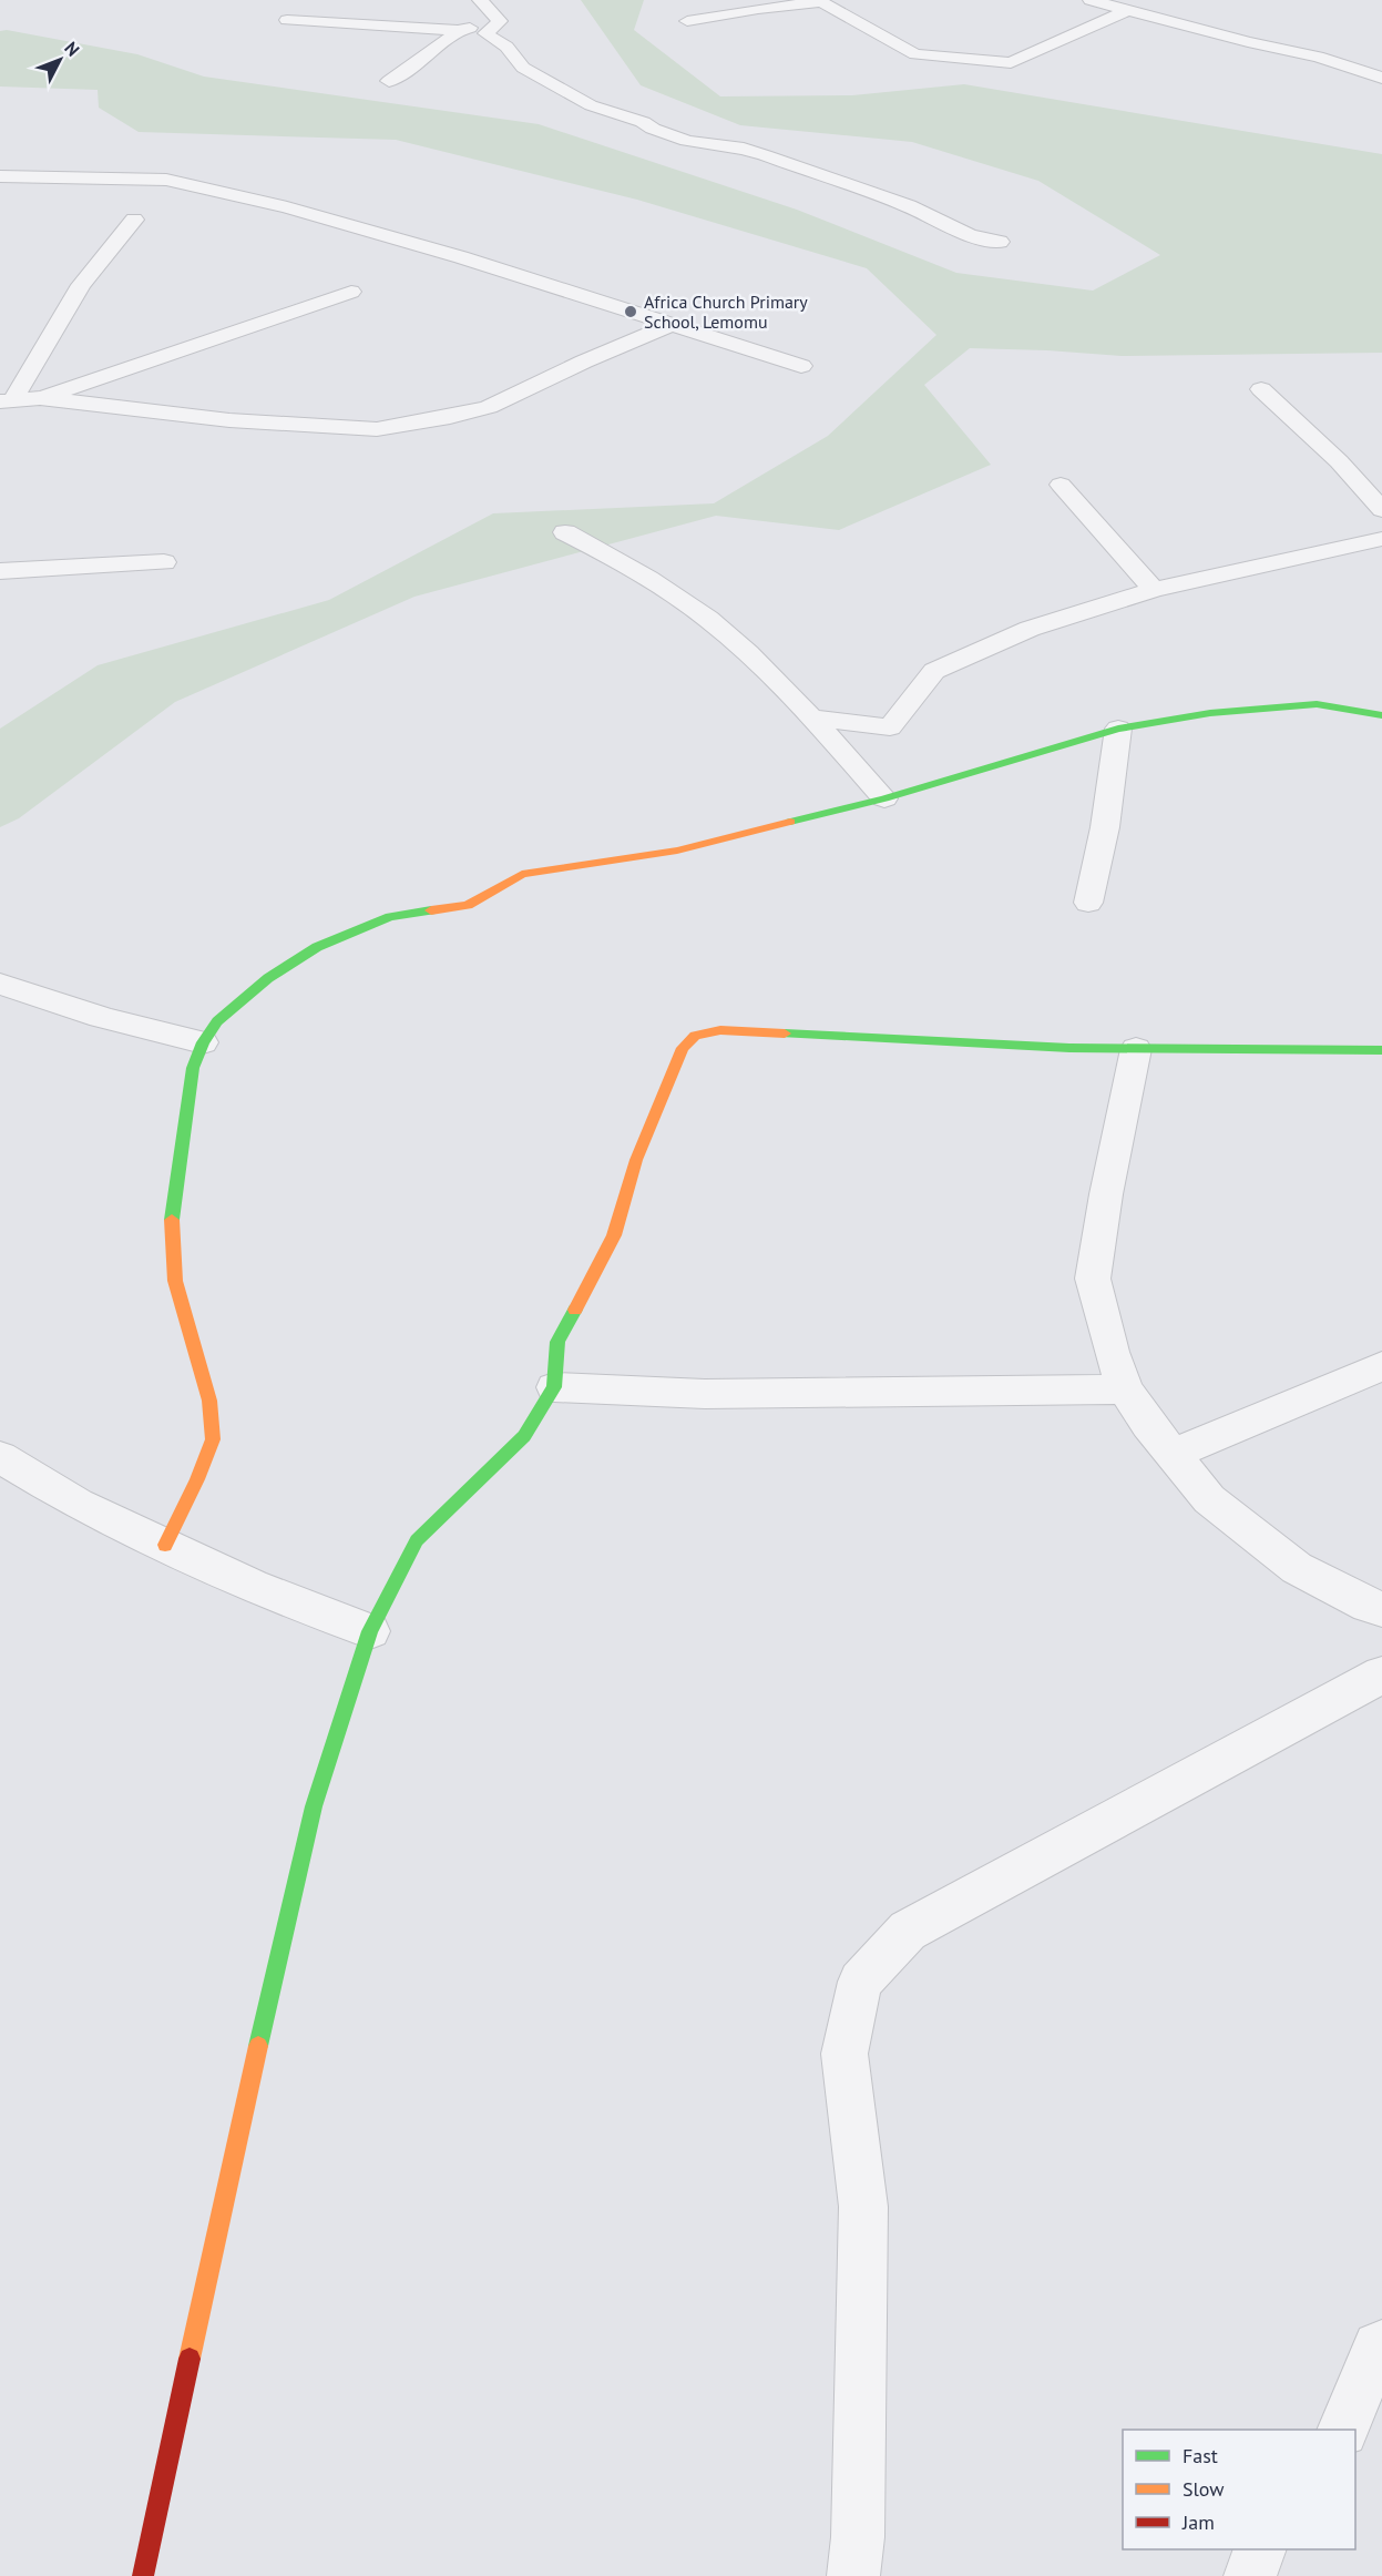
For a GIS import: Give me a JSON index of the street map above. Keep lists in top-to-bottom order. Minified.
{"places":["Africa Church Primary School, Lemomu"],"legend":["Fast","Slow","Jam"],"north":"top right"}
